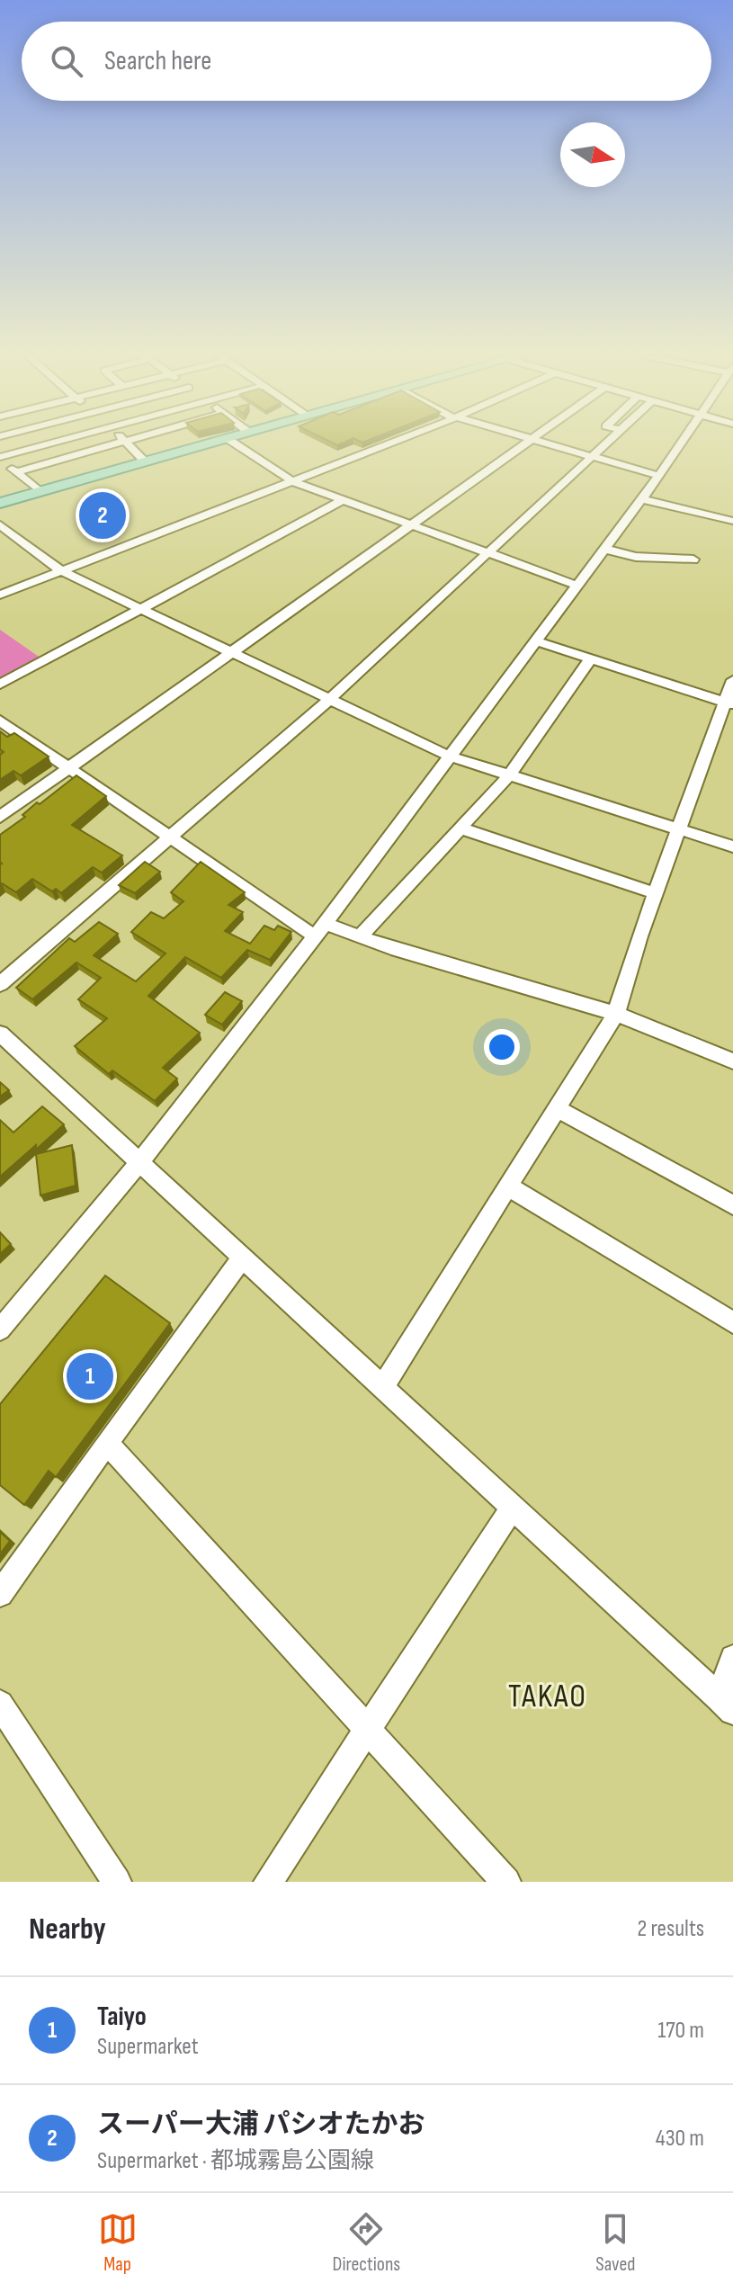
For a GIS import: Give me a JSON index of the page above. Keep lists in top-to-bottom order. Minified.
{"districts":["TAKAO"],"north":"right","page":{"search":"Search here","pins":["2","1"],"heading":["Nearby","2 results"],"list":[{"mark":"1","name":"Taiyo","note":"Supermarket","value":"170 m"},{"mark":"2","name":"スーパー大浦 パシオたかお","note":"Supermarket · 都城霧島公園線","value":"430 m"}],"nav":["Map","Directions","Saved"]}}
